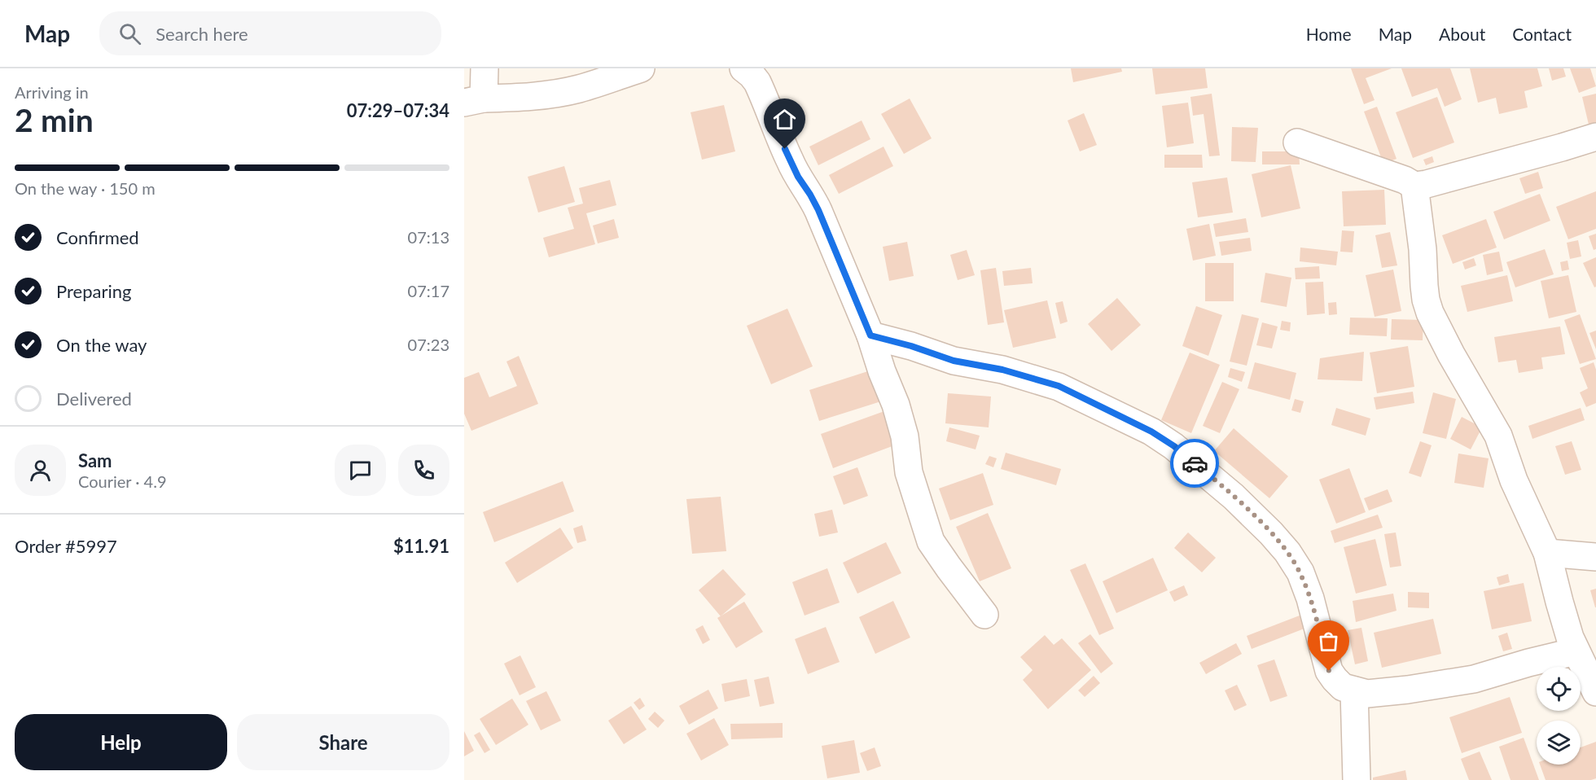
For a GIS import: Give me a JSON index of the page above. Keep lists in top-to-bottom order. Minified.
{"page":{"header":"Map","search":"Search here","nav":["Home","Map","About","Contact"],"heading":["2 min","Arriving in","07:29–07:34"],"panel":["Sam","Courier · 4.9","Order #5997","$11.91"],"bar":"On the way · 150 m","list":[["Confirmed","07:13"],["Preparing","07:17"],["On the way","07:23"],"Delivered"],"buttons":["Help","Share"]}}
